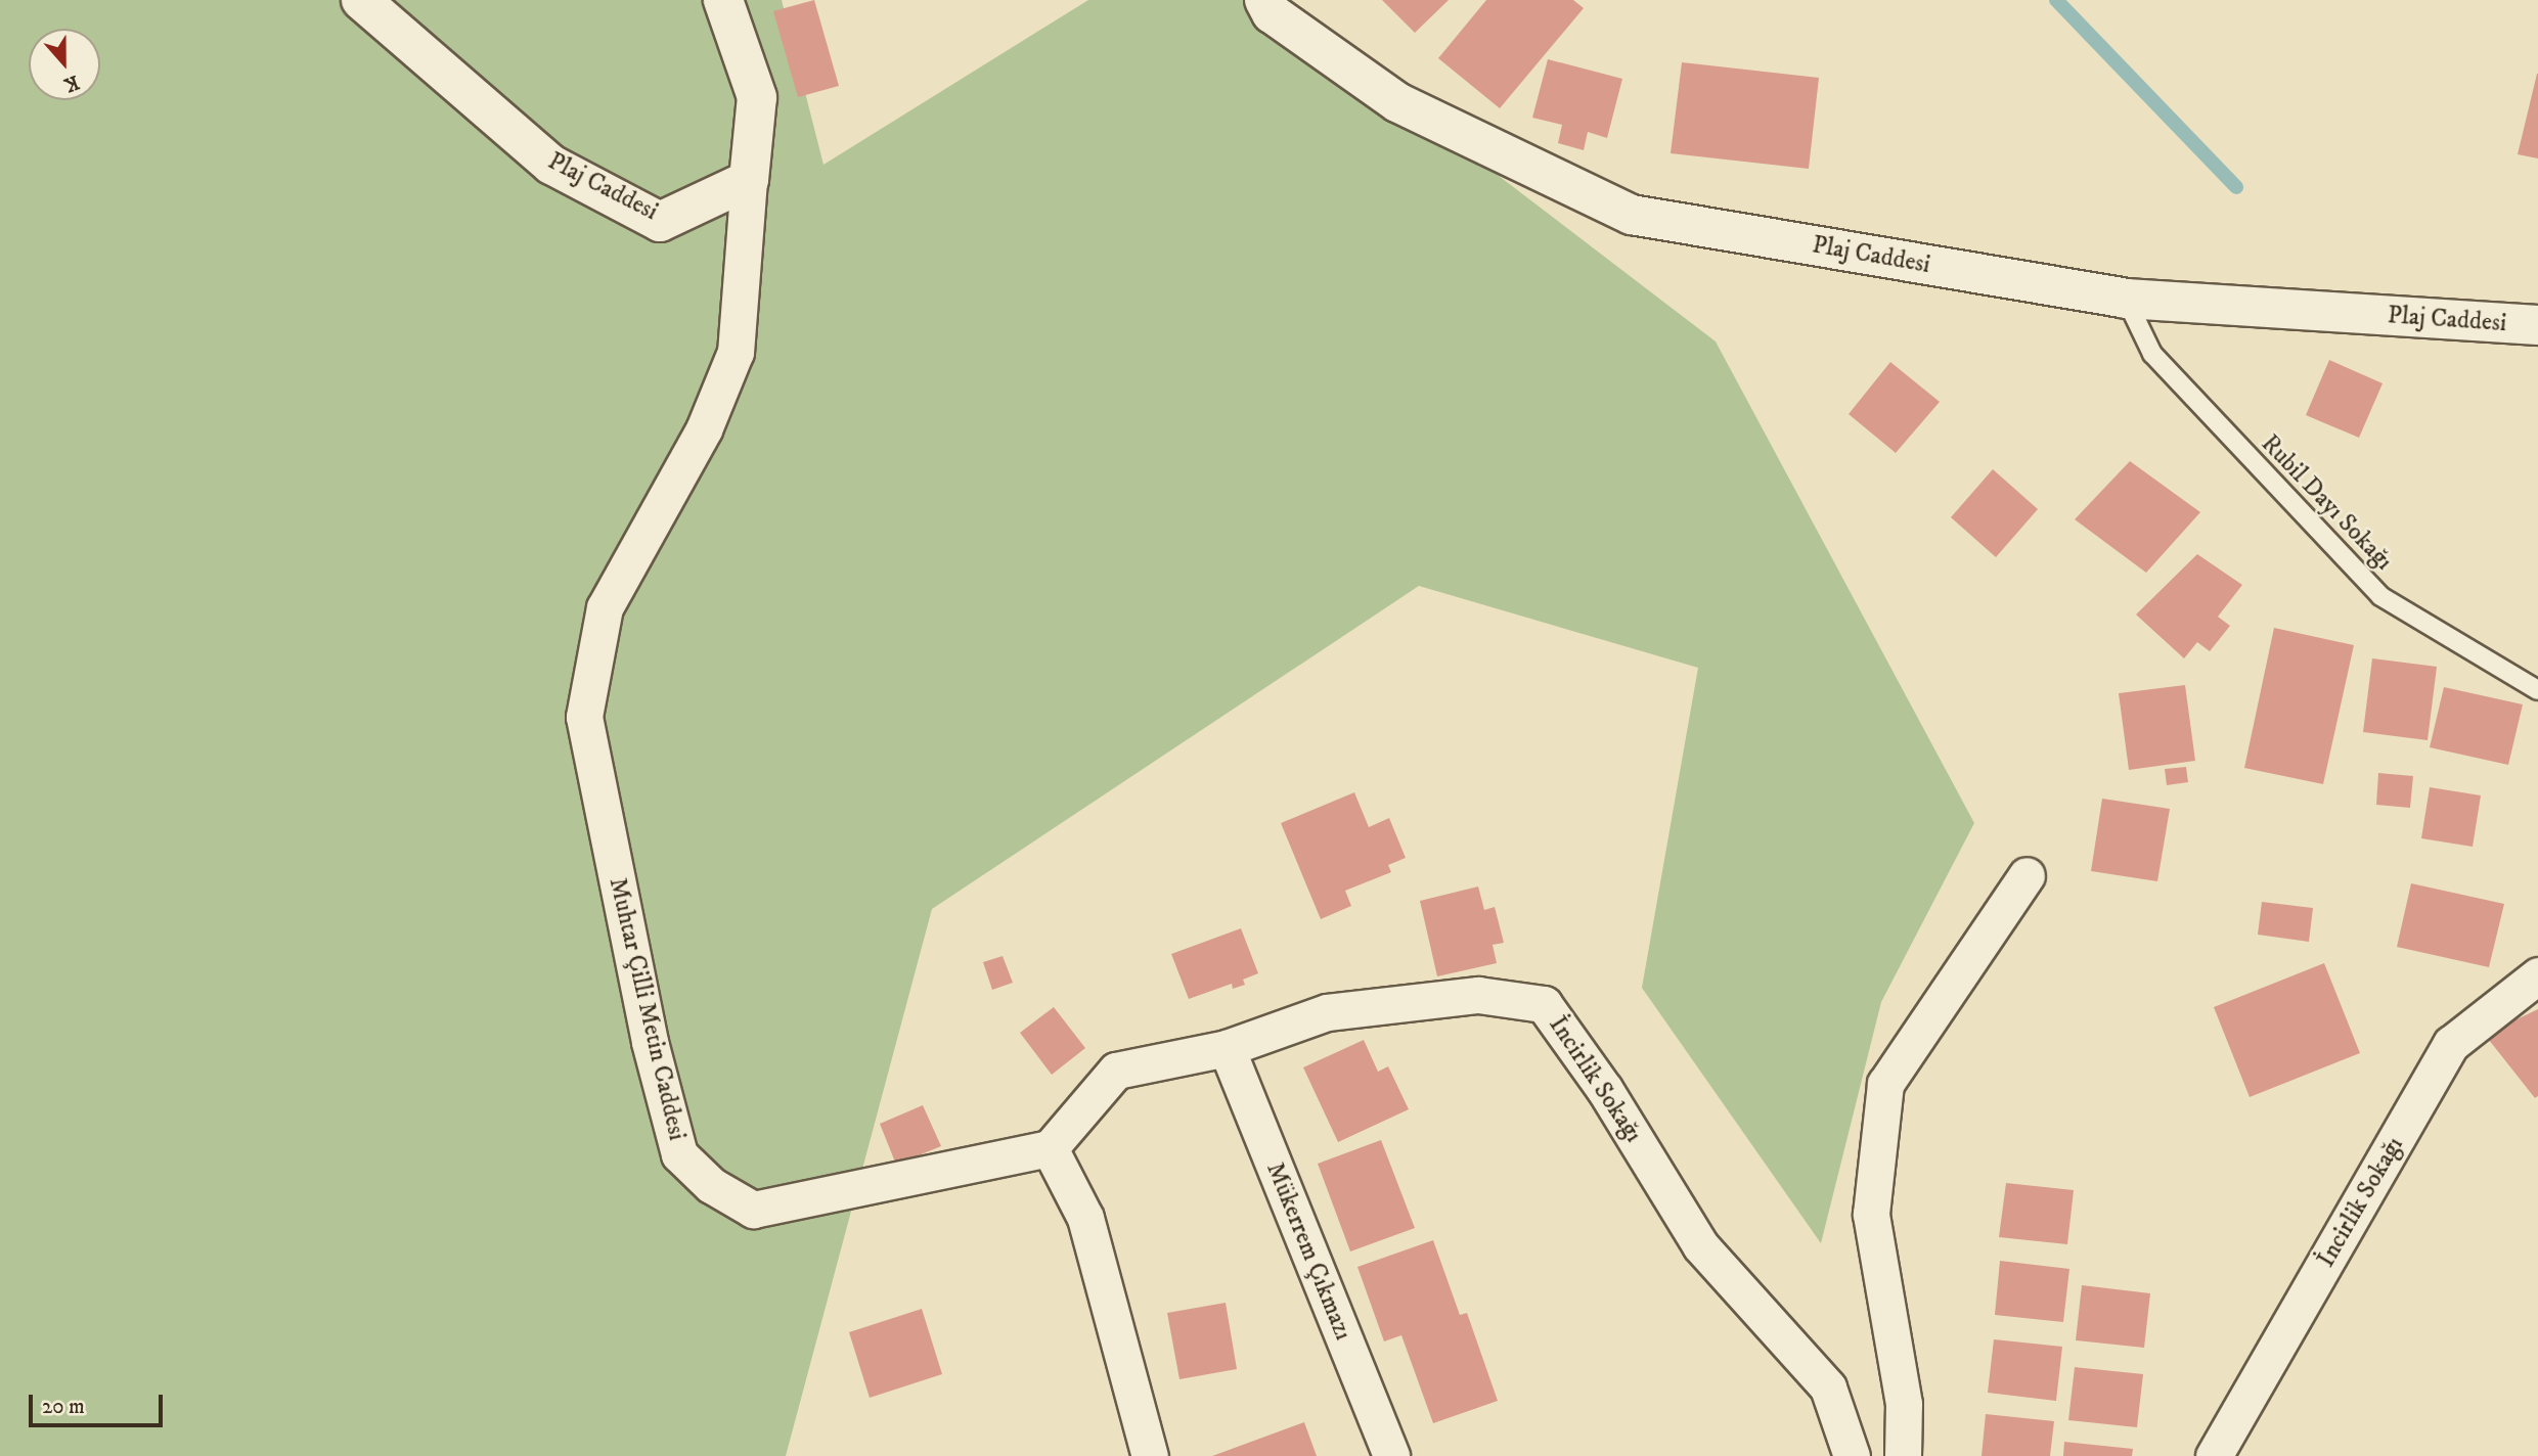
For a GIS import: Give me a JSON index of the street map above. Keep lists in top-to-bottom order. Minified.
{"streets":{"street":["Plaj Caddesi","Muhtar Çilli Metin Caddesi","İncirlik Sokağı","Mükerrem Çıkmazı"],"lane":["Rubil Dayı Sokağı"]},"crossings":[["Plaj Caddesi","Rubil Dayı Sokağı"],["Plaj Caddesi","Muhtar Çilli Metin Caddesi"],["Muhtar Çilli Metin Caddesi","İncirlik Sokağı"],["İncirlik Sokağı","Mükerrem Çıkmazı"]],"scale_bar":"20 m","north":"bottom"}
